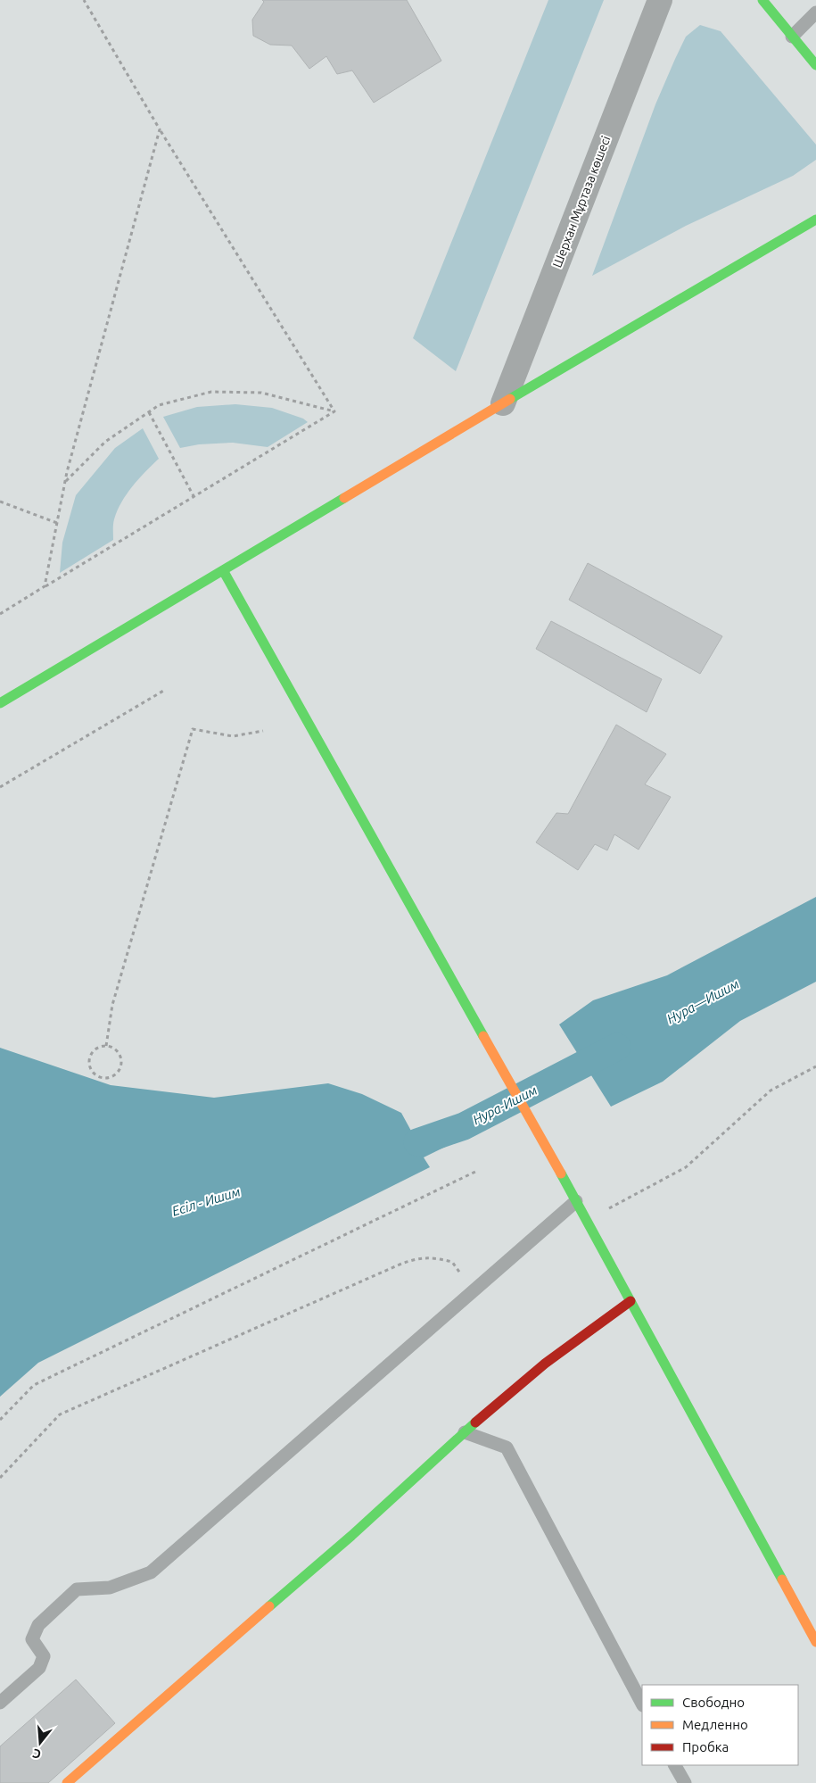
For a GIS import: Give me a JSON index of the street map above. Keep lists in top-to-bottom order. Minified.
{"streets":{"street":["Шерхан Мұртаза көшесі"]},"water":["Нура—Ишим","Нура-Ишим","Есіл - Ишим"],"legend":["Свободно","Медленно","Пробка"],"north":"bottom"}
